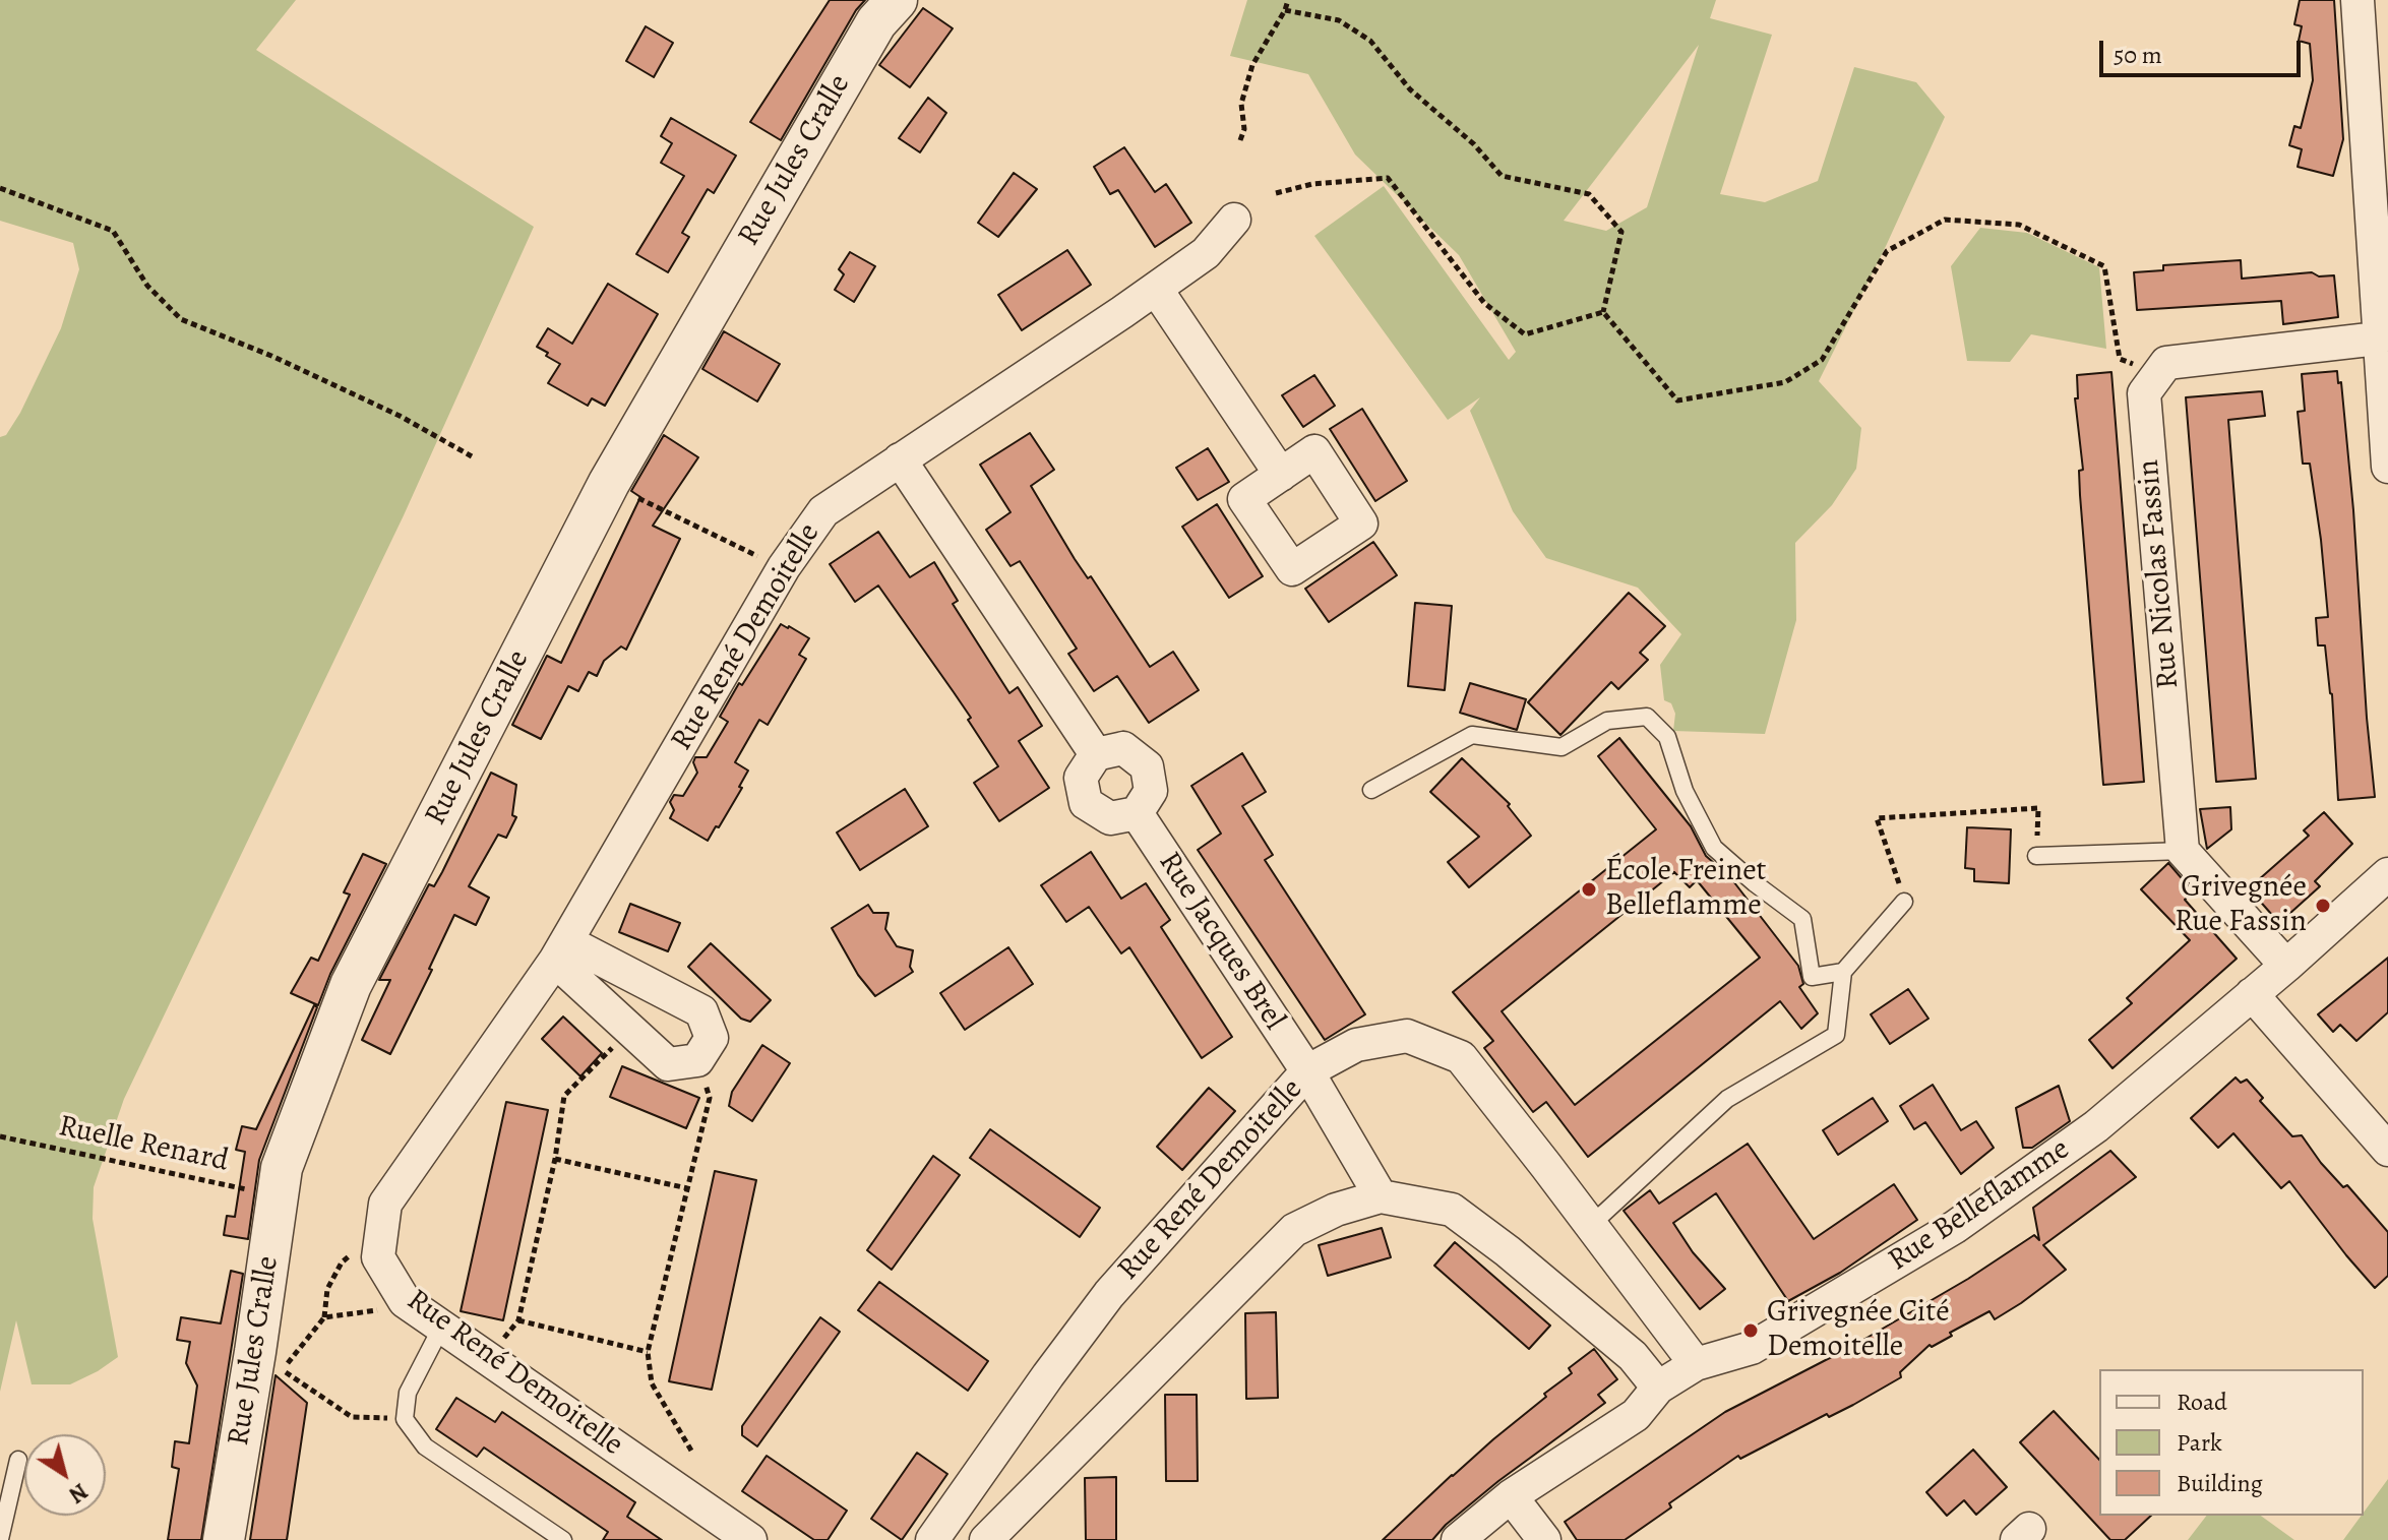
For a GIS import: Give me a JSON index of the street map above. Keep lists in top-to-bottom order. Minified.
{"streets":{"street":["Rue Jules Cralle","Rue Nicolas Fassin","Rue René Demoitelle","Rue Jacques Brel","Rue Belleflamme"],"path":["Ruelle Renard"]},"crossings":[["Rue Jules Cralle","Ruelle Renard"],["Rue René Demoitelle","Rue Jacques Brel"],["Rue René Demoitelle","Rue Belleflamme"]],"places":["École Freinet Belleflamme","Grivegnée Rue Fassin","Grivegnée Cité Demoitelle"],"legend":["Road","Park","Building"],"scale_bar":"50 m","north":"bottom right"}
